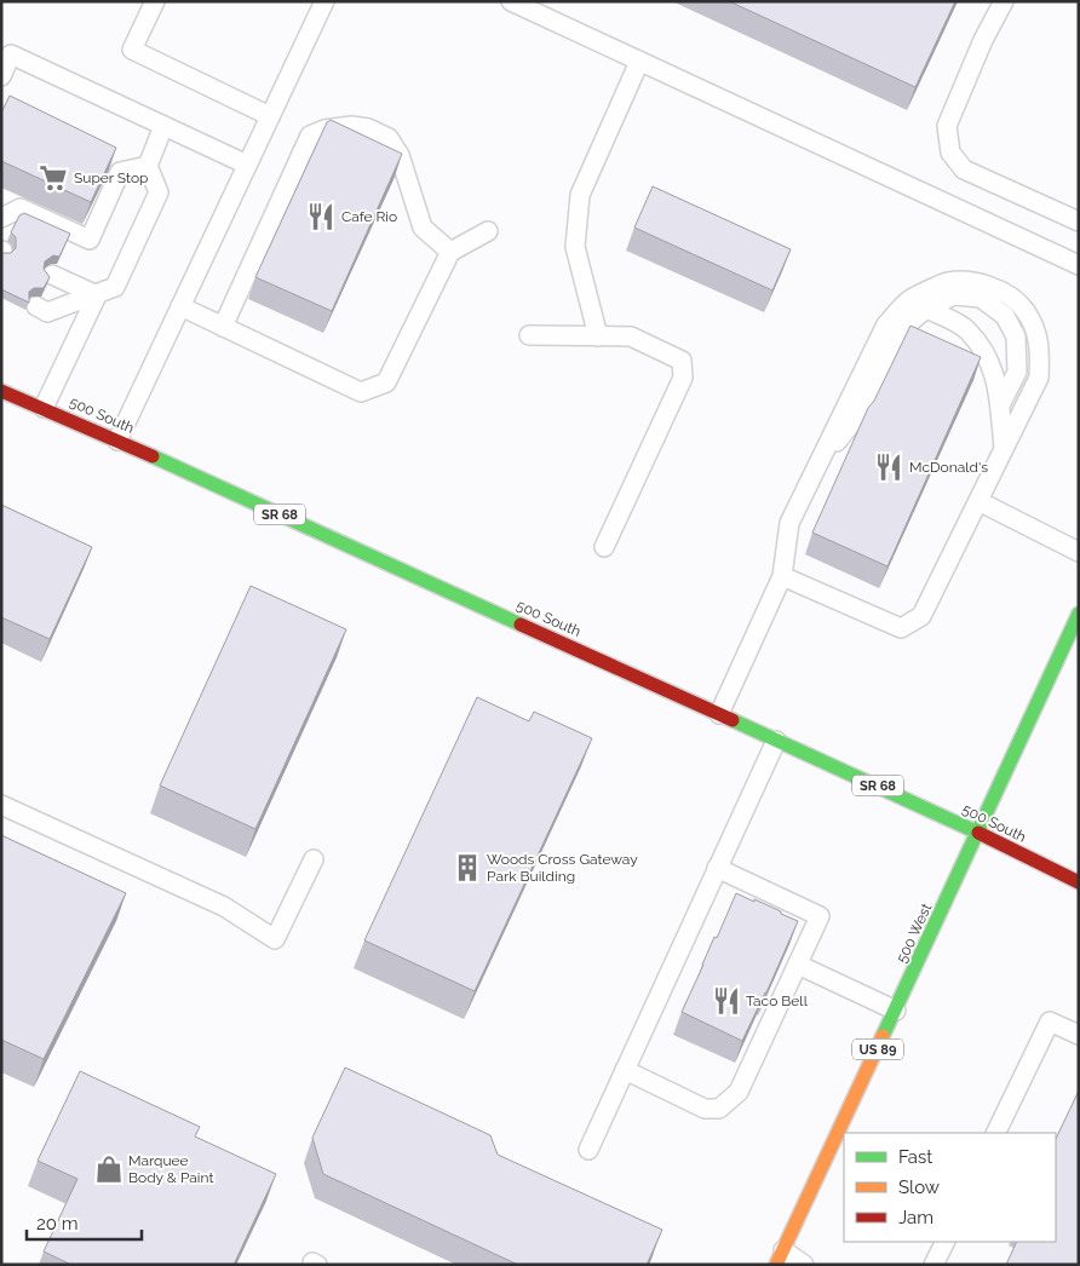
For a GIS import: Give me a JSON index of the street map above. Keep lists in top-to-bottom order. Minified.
{"streets":{"main road":["500 South","SR 68","500 West","US 89"]},"crossings":[["500 South","500 West"]],"places":{"supermarket":["Super Stop"],"restaurant":["Cafe Rio","McDonald's","Taco Bell"],"building":["Woods Cross Gateway Park Building"],"shop":["Marquee Body & Paint"]},"legend":["Fast","Slow","Jam"],"scale_bar":"20 m"}
